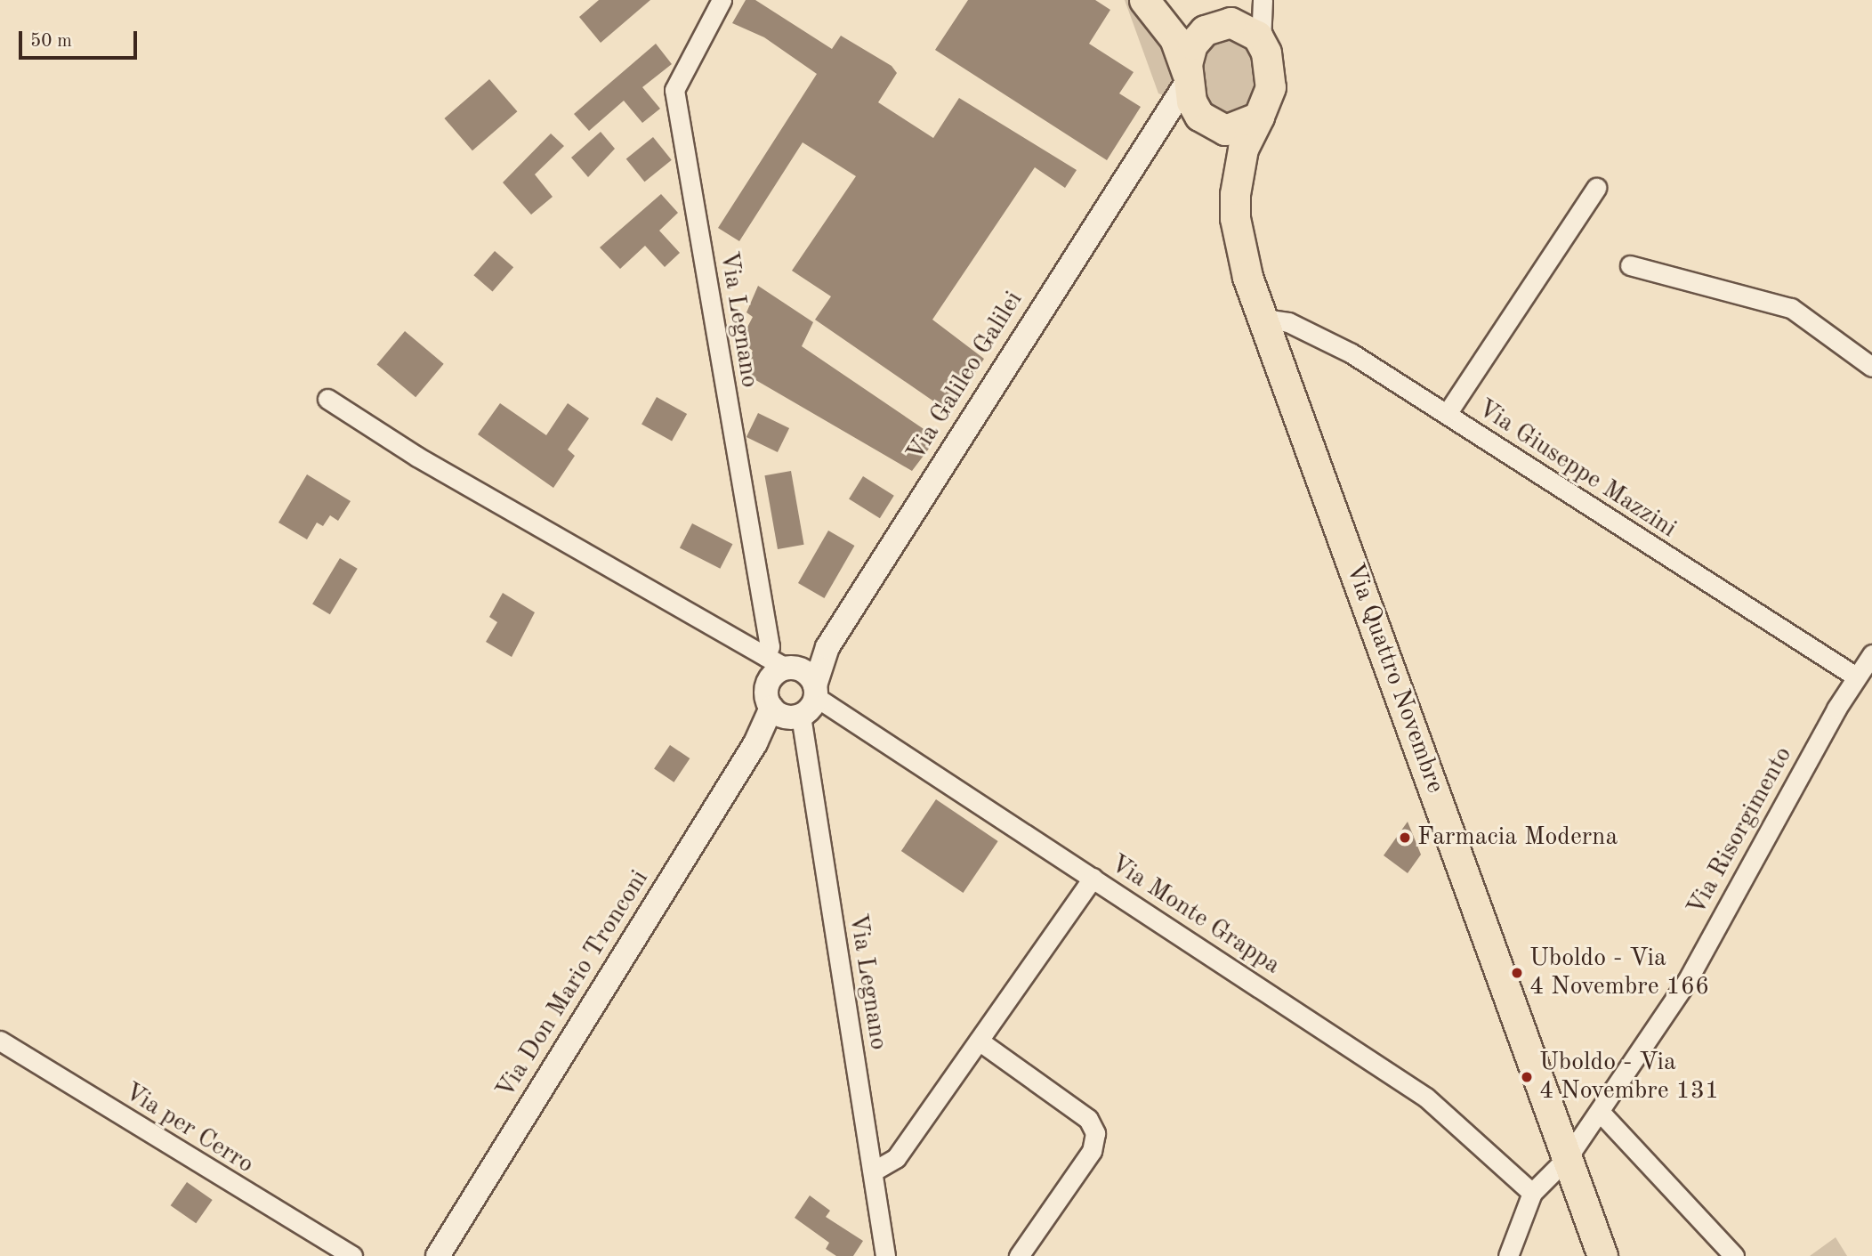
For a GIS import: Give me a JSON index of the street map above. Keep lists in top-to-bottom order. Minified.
{"streets":{"main road":["Via Quattro Novembre"],"street":["Via Legnano","Via Galileo Galilei","Via Giuseppe Mazzini","Via Risorgimento","Via Monte Grappa","Via Don Mario Tronconi","Via per Cerro"]},"crossings":[["Via Legnano","Via Galileo Galilei"],["Via Legnano","Via Don Mario Tronconi"],["Via Galileo Galilei","Via Quattro Novembre"],["Via Galileo Galilei","Via Monte Grappa"],["Via Giuseppe Mazzini","Via Quattro Novembre"],["Via Giuseppe Mazzini","Via Risorgimento"],["Via Quattro Novembre","Via Risorgimento"],["Via Risorgimento","Via Monte Grappa"]],"places":["Farmacia Moderna","Uboldo - Via 4 Novembre 166","Uboldo - Via 4 Novembre 131"],"scale_bar":"50 m"}
